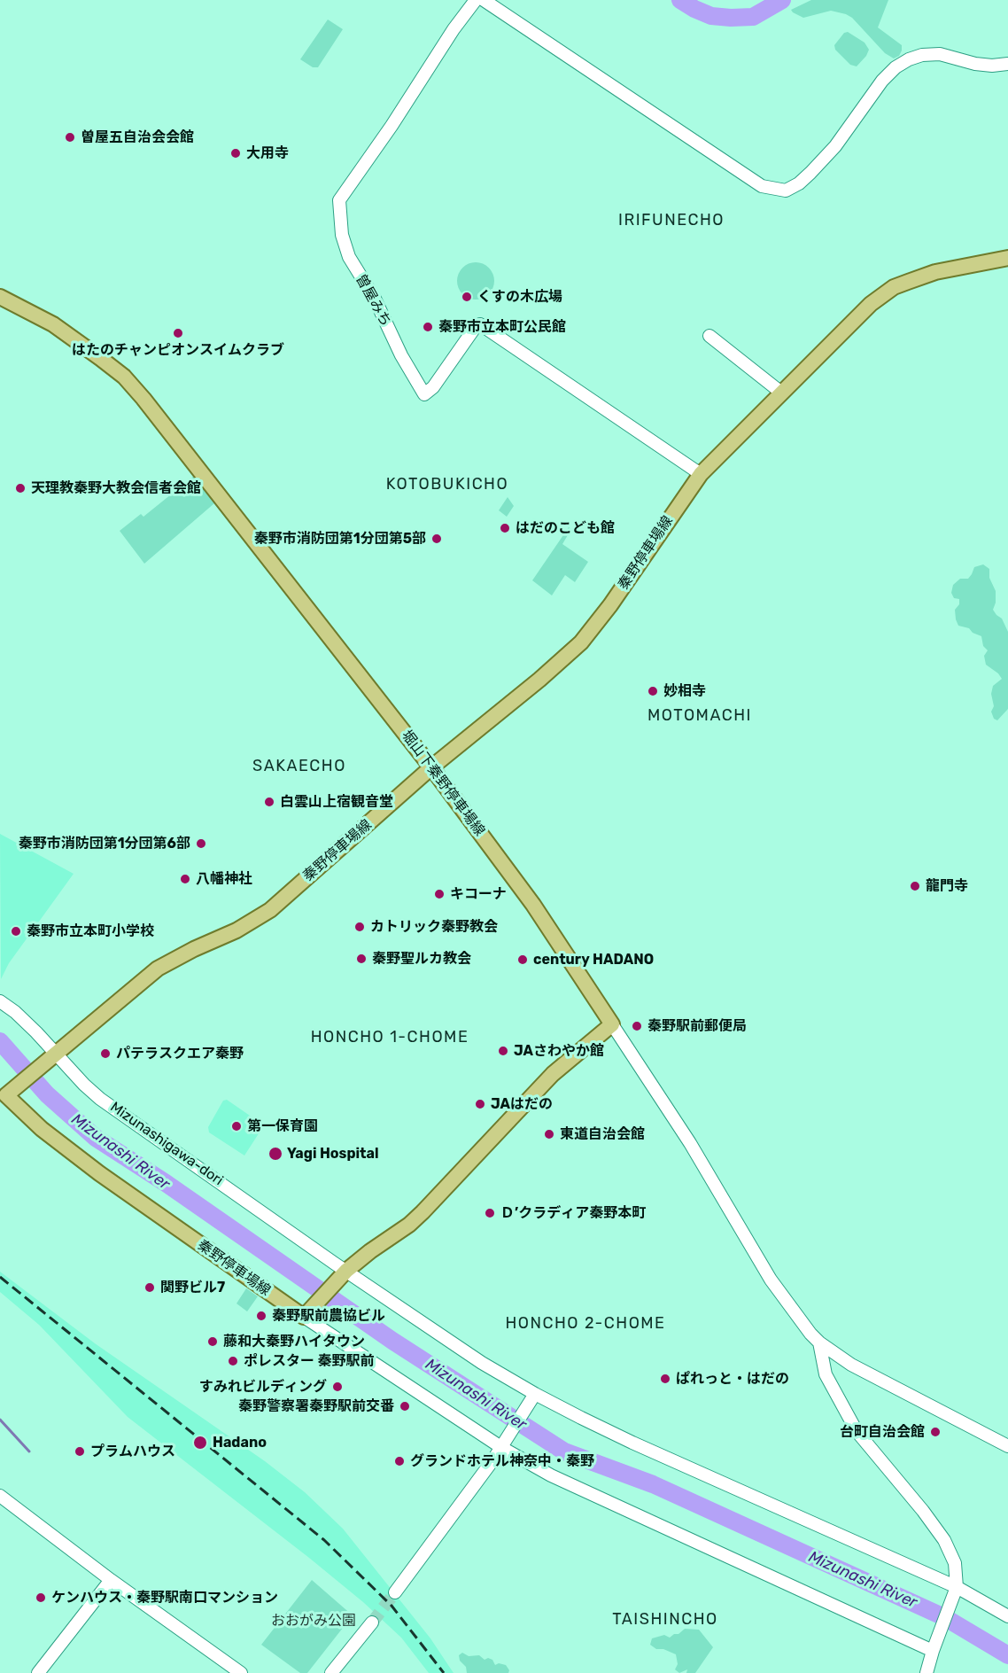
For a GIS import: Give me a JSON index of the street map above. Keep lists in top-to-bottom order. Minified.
{"streets":{"main road":["秦野停車場線","堀山下秦野停車場線"],"street":["曽屋みち","Mizunashigawa-dori"]},"crossings":[["曽屋みち","秦野停車場線"],["秦野停車場線","堀山下秦野停車場線"],["秦野停車場線","Mizunashigawa-dori"]],"districts":["IRIFUNECHO","KOTOBUKICHO","MOTOMACHI","SAKAECHO","HONCHO 1-CHOME","HONCHO 2-CHOME","TAISHINCHO"],"water":["Mizunashi River"],"parks":["おおがみ公園"],"places":["曽屋五自治会会館","大用寺","くすの木広場","秦野市立本町公民館","はたのチャンピオンスイムクラブ","天理教秦野大教会信者会館","はだのこども館","秦野市消防団第1分団第5部","妙相寺","白雲山上宿観音堂","秦野市消防団第1分団第6部","八幡神社","龍門寺","キコーナ","カトリック秦野教会","秦野市立本町小学校","秦野聖ルカ教会","century HADANO","秦野駅前郵便局","JAさわやか館","パテラスクエア秦野","JAはだの","第一保育園","東道自治会館","Yagi Hospital","Ｄ’クラディア秦野本町","関野ビル7","秦野駅前農協ビル","藤和大秦野ハイタウン","ポレスター 秦野駅前","ぱれっと・はだの","すみれビルディング","秦野警察署秦野駅前交番","台町自治会館","Hadano","プラムハウス","グランドホテル神奈中・秦野","ケンハウス・秦野駅南口マンション"]}
